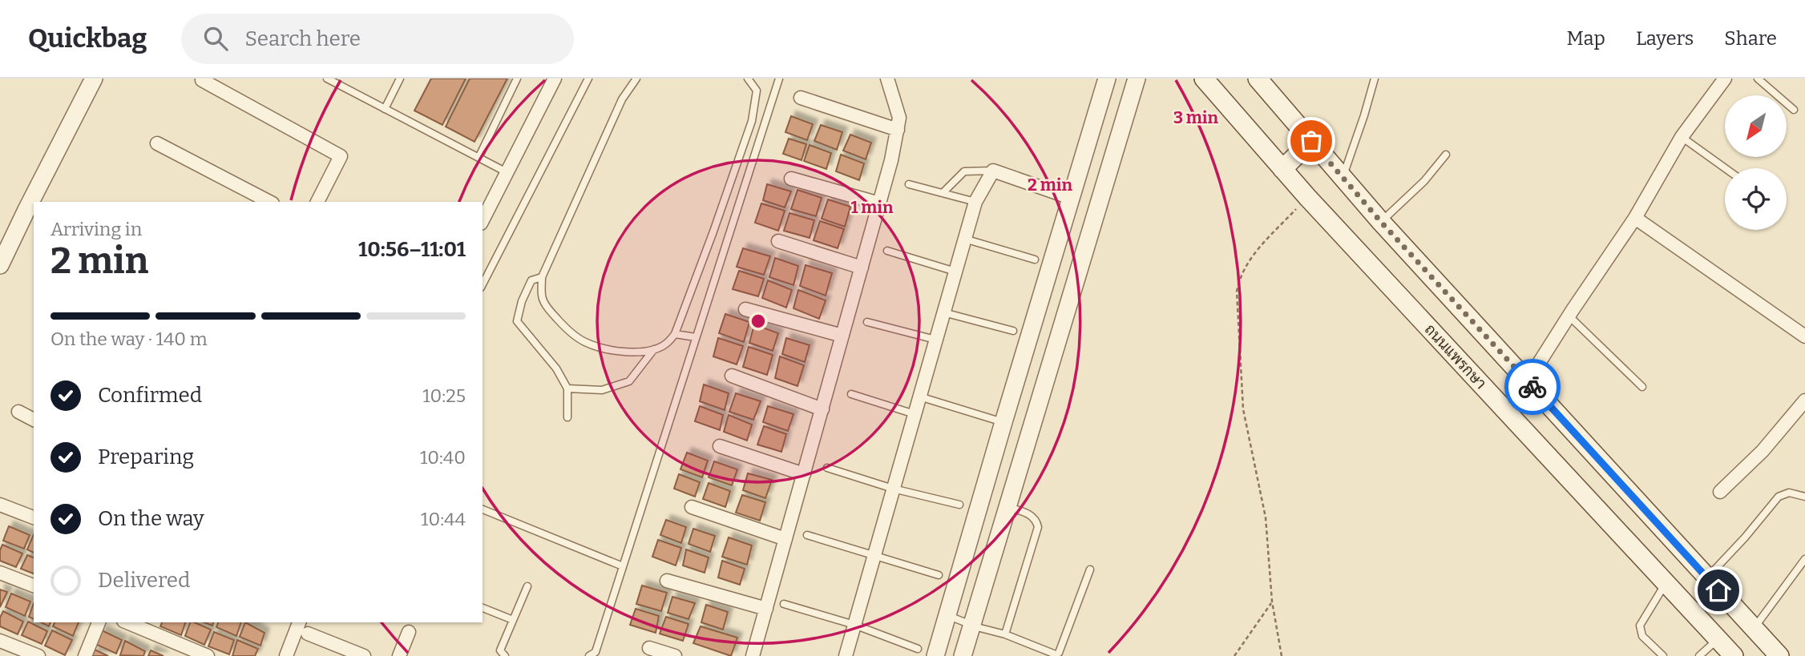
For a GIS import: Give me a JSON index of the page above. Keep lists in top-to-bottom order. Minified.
{"streets":{"main road":["ถนนแพรกษา"]},"north":"bottom left","page":{"header":"Quickbag","search":"Search here","nav":["Map","Layers","Share"],"heading":["2 min","Arriving in","10:56–11:01"],"bar":"On the way · 140 m","list":[["Confirmed","10:25"],["Preparing","10:40"],["On the way","10:44"],"Delivered"]},"rings":["3 min","2 min","1 min"]}
